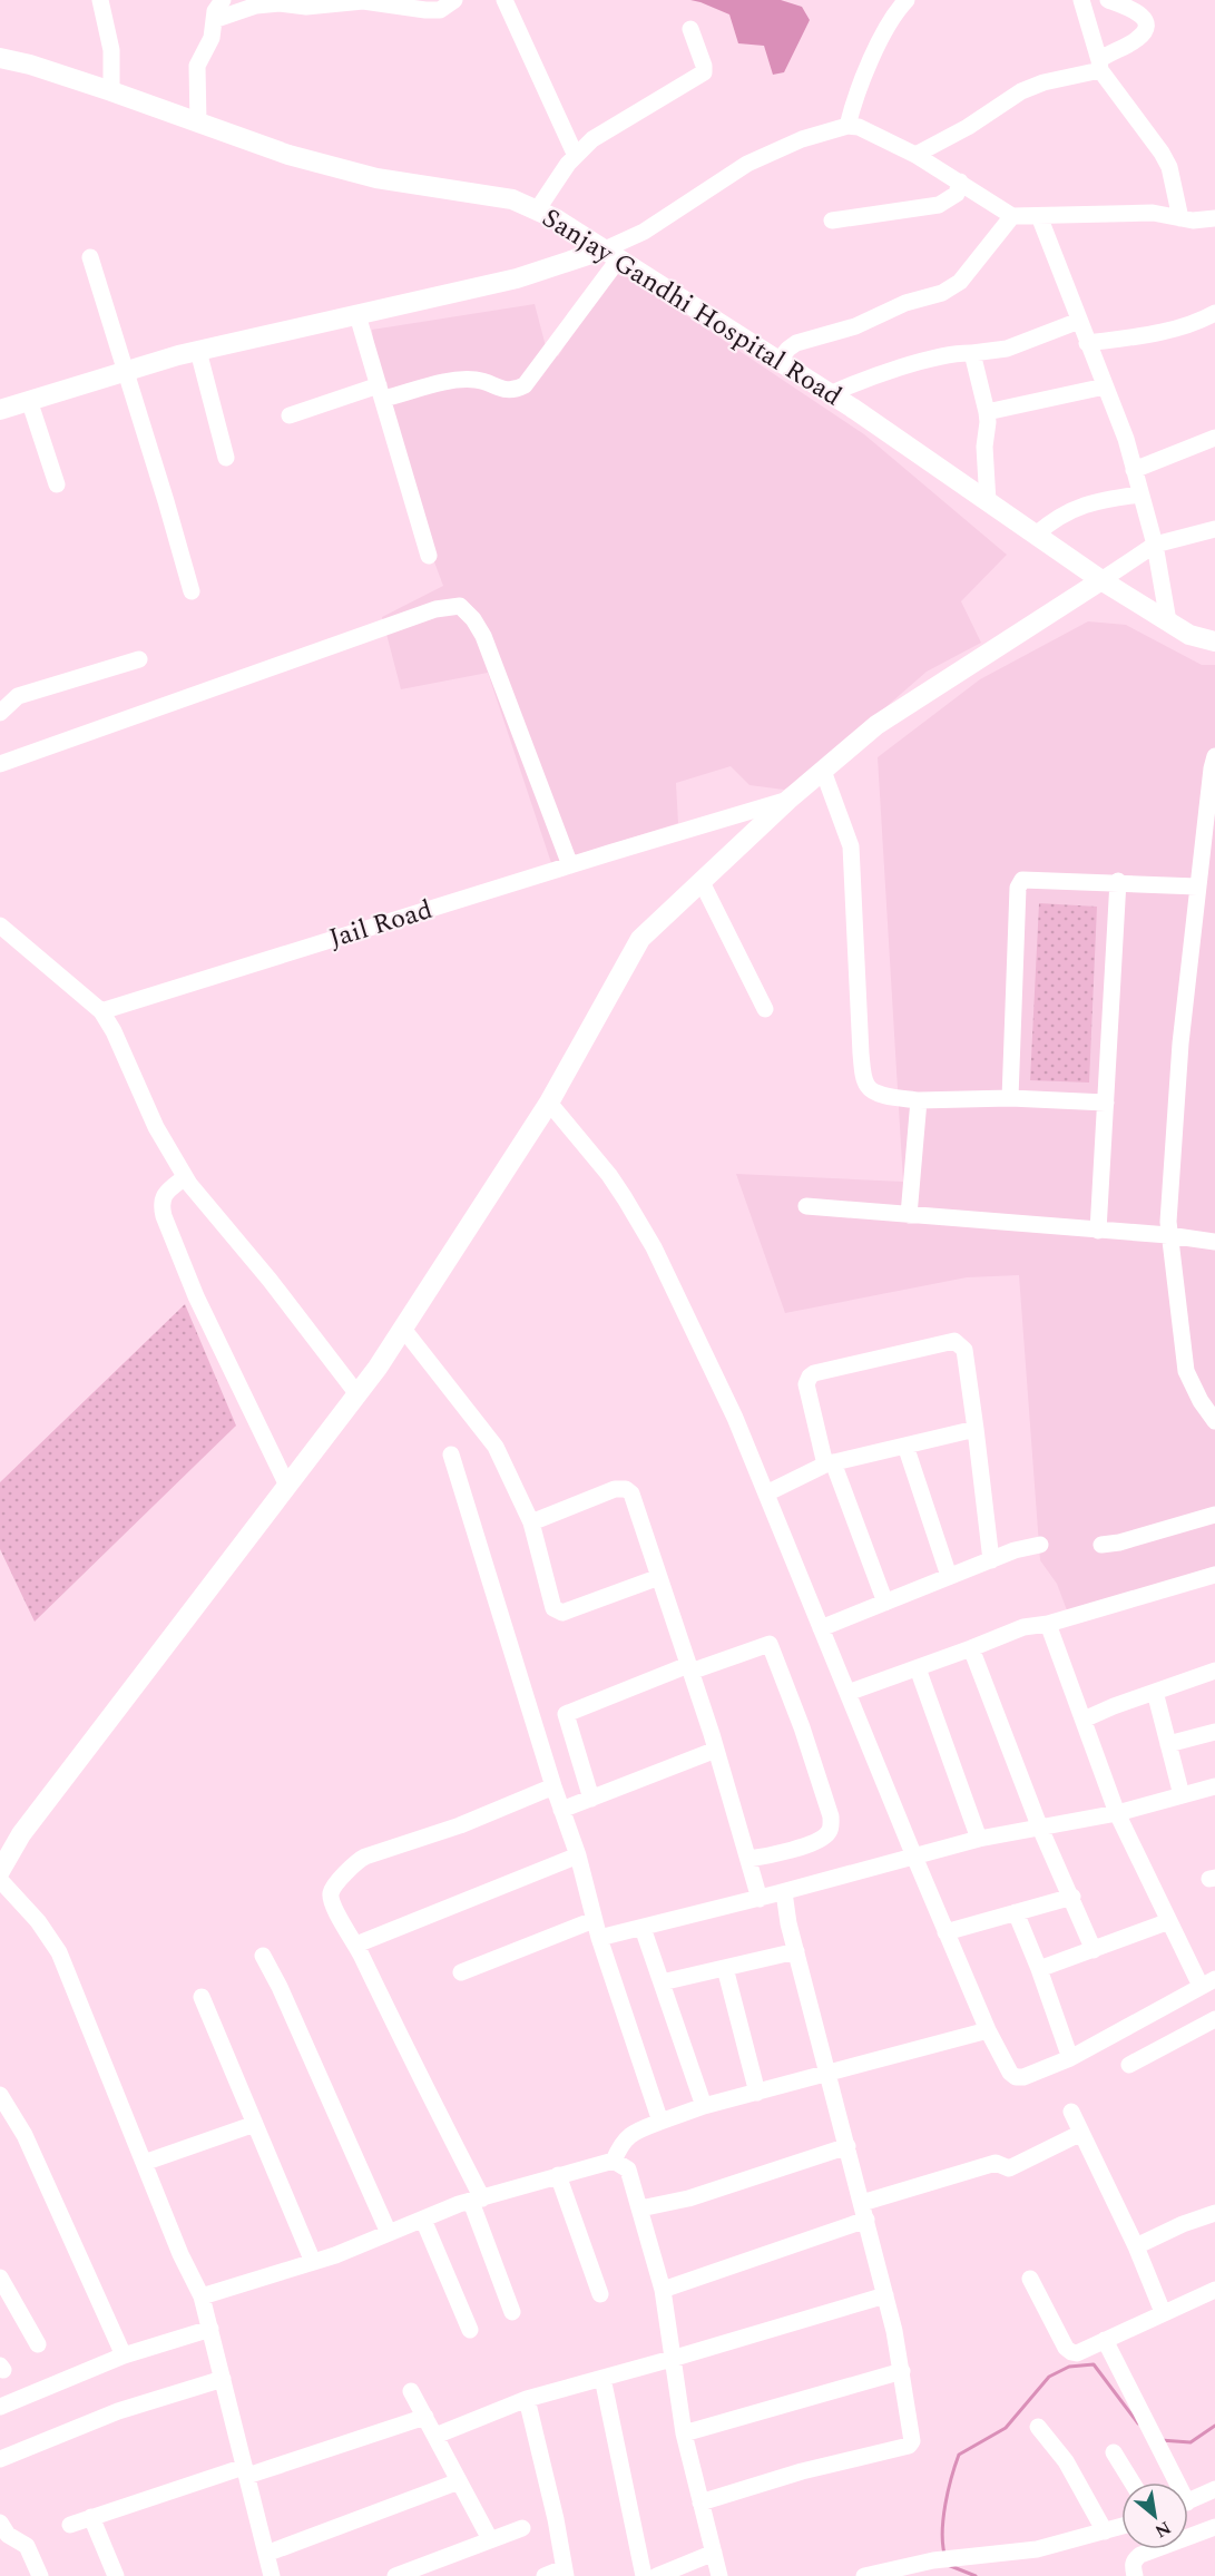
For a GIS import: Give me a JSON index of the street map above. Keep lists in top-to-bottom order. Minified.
{"streets":{"main road":["Sanjay Gandhi Hospital Road"],"street":["Jail Road"]},"north":"bottom right"}
